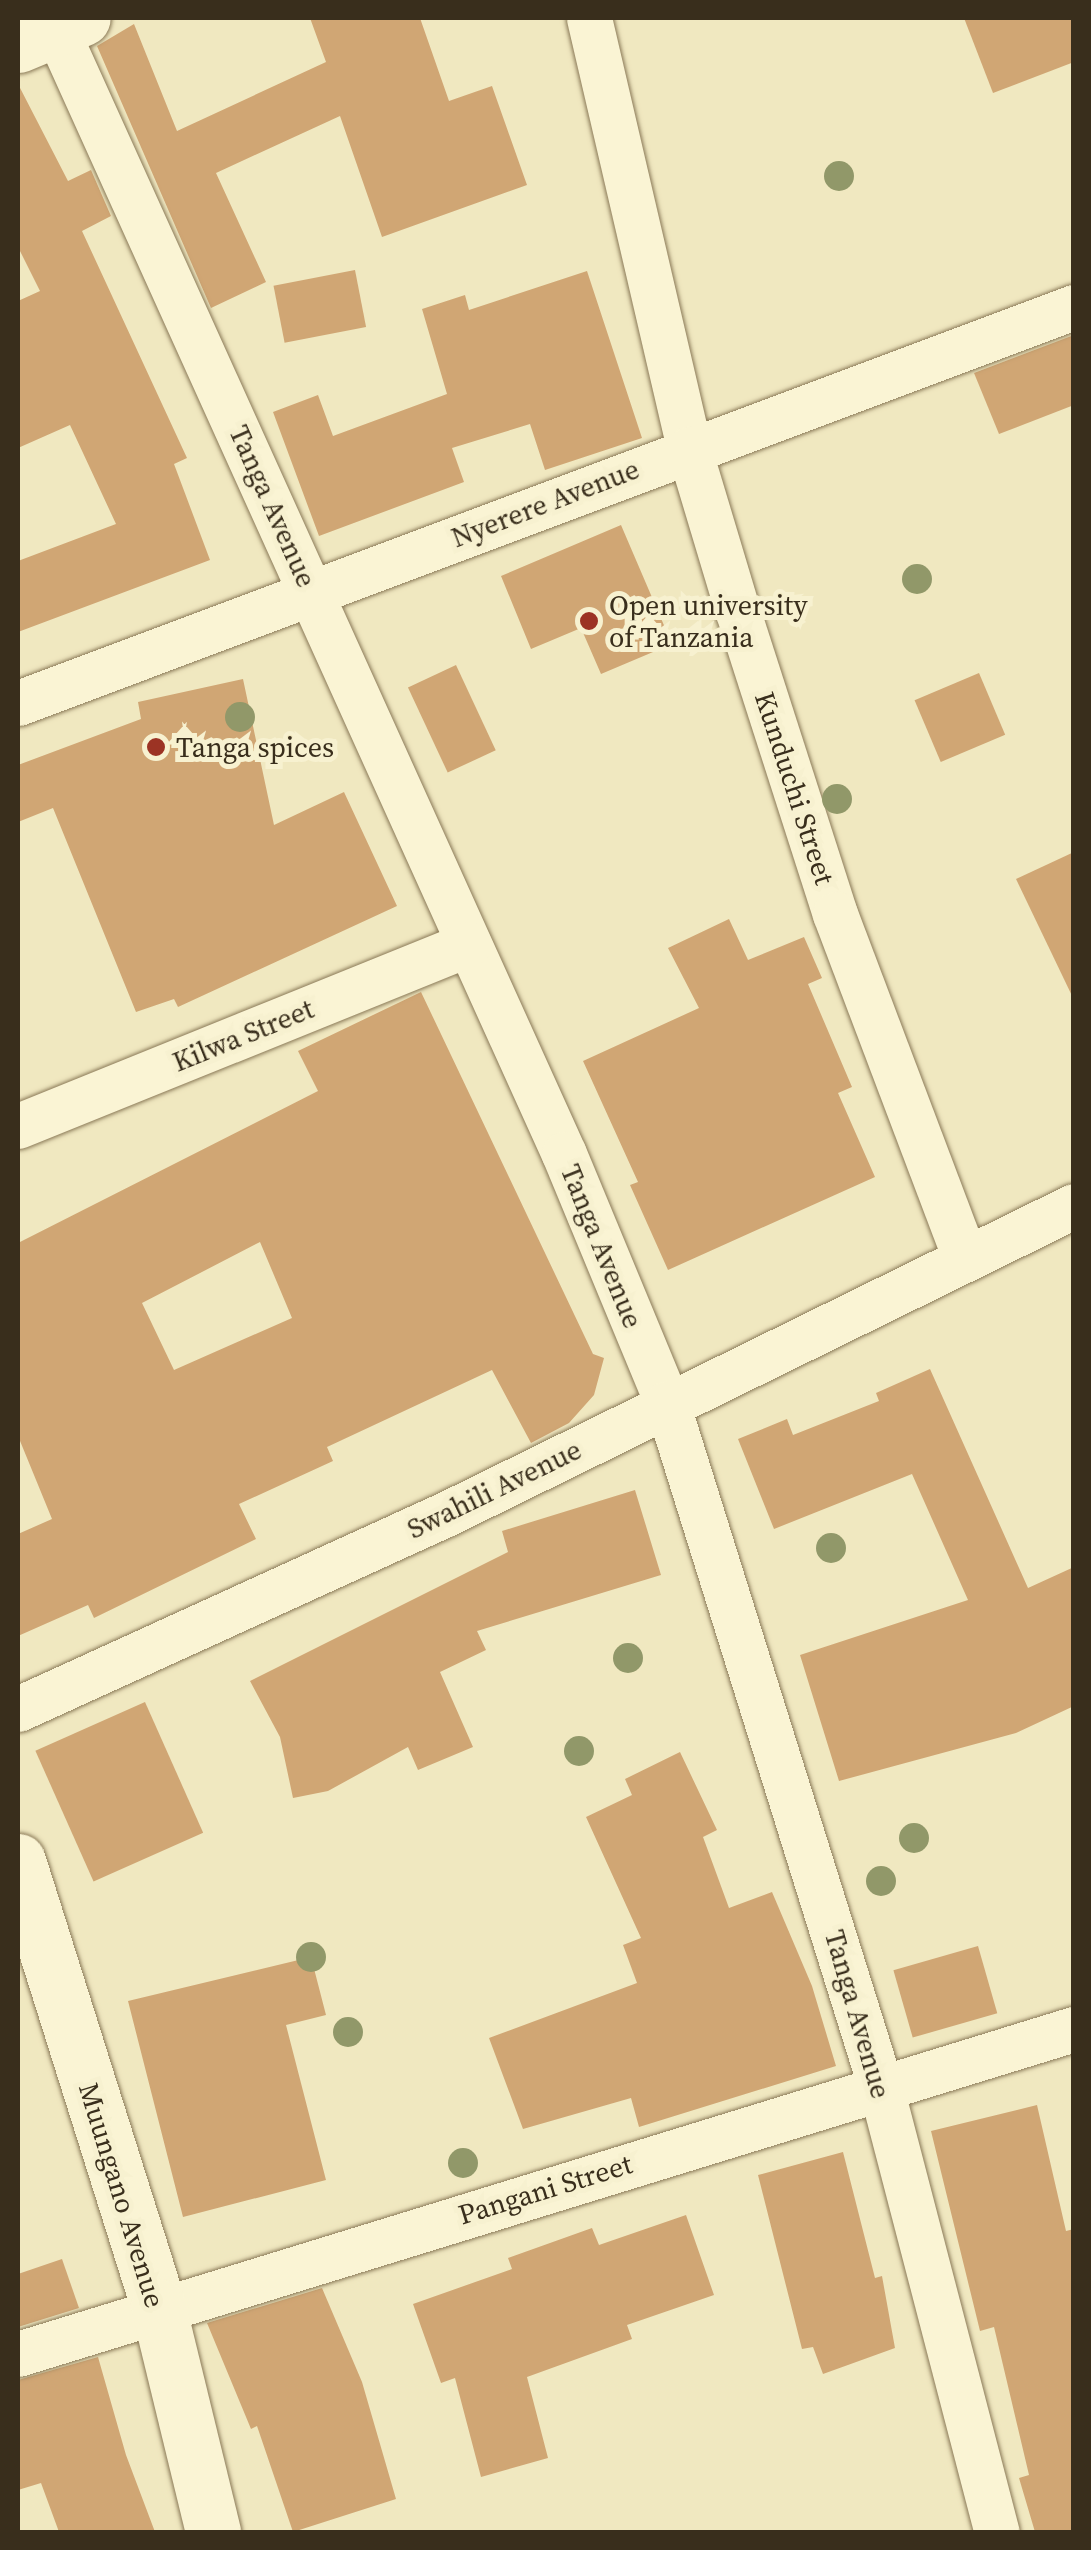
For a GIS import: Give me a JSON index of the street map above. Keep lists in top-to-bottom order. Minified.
{"streets":{"main road":["Muungano Avenue"],"street":["Nyerere Avenue","Tanga Avenue","Kunduchi Street","Kilwa Street","Swahili Avenue","Pangani Street"]},"crossings":[["Nyerere Avenue","Tanga Avenue"],["Nyerere Avenue","Kunduchi Street"],["Tanga Avenue","Kilwa Street"],["Tanga Avenue","Swahili Avenue"],["Tanga Avenue","Pangani Street"],["Kunduchi Street","Swahili Avenue"],["Pangani Street","Muungano Avenue"]],"places":["Open university of Tanzania","Tanga spices"]}
